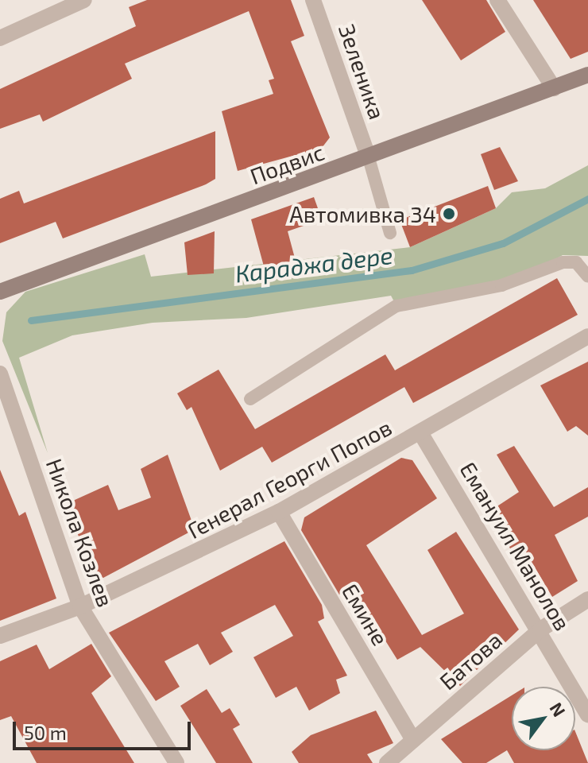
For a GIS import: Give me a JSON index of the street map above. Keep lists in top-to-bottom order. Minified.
{"streets":{"street":["Зеленика","Подвис","Генерал Георги Попов","Никола Козлев","Емануил Манолов","Емине","Батова"]},"crossings":[["Зеленика","Подвис"],["Генерал Георги Попов","Никола Козлев"],["Генерал Георги Попов","Емануил Манолов"],["Генерал Георги Попов","Емине"],["Емануил Манолов","Батова"],["Емине","Батова"]],"water":["Караджа дере"],"places":["Автомивка 34"],"scale_bar":"50 m","north":"top right"}
